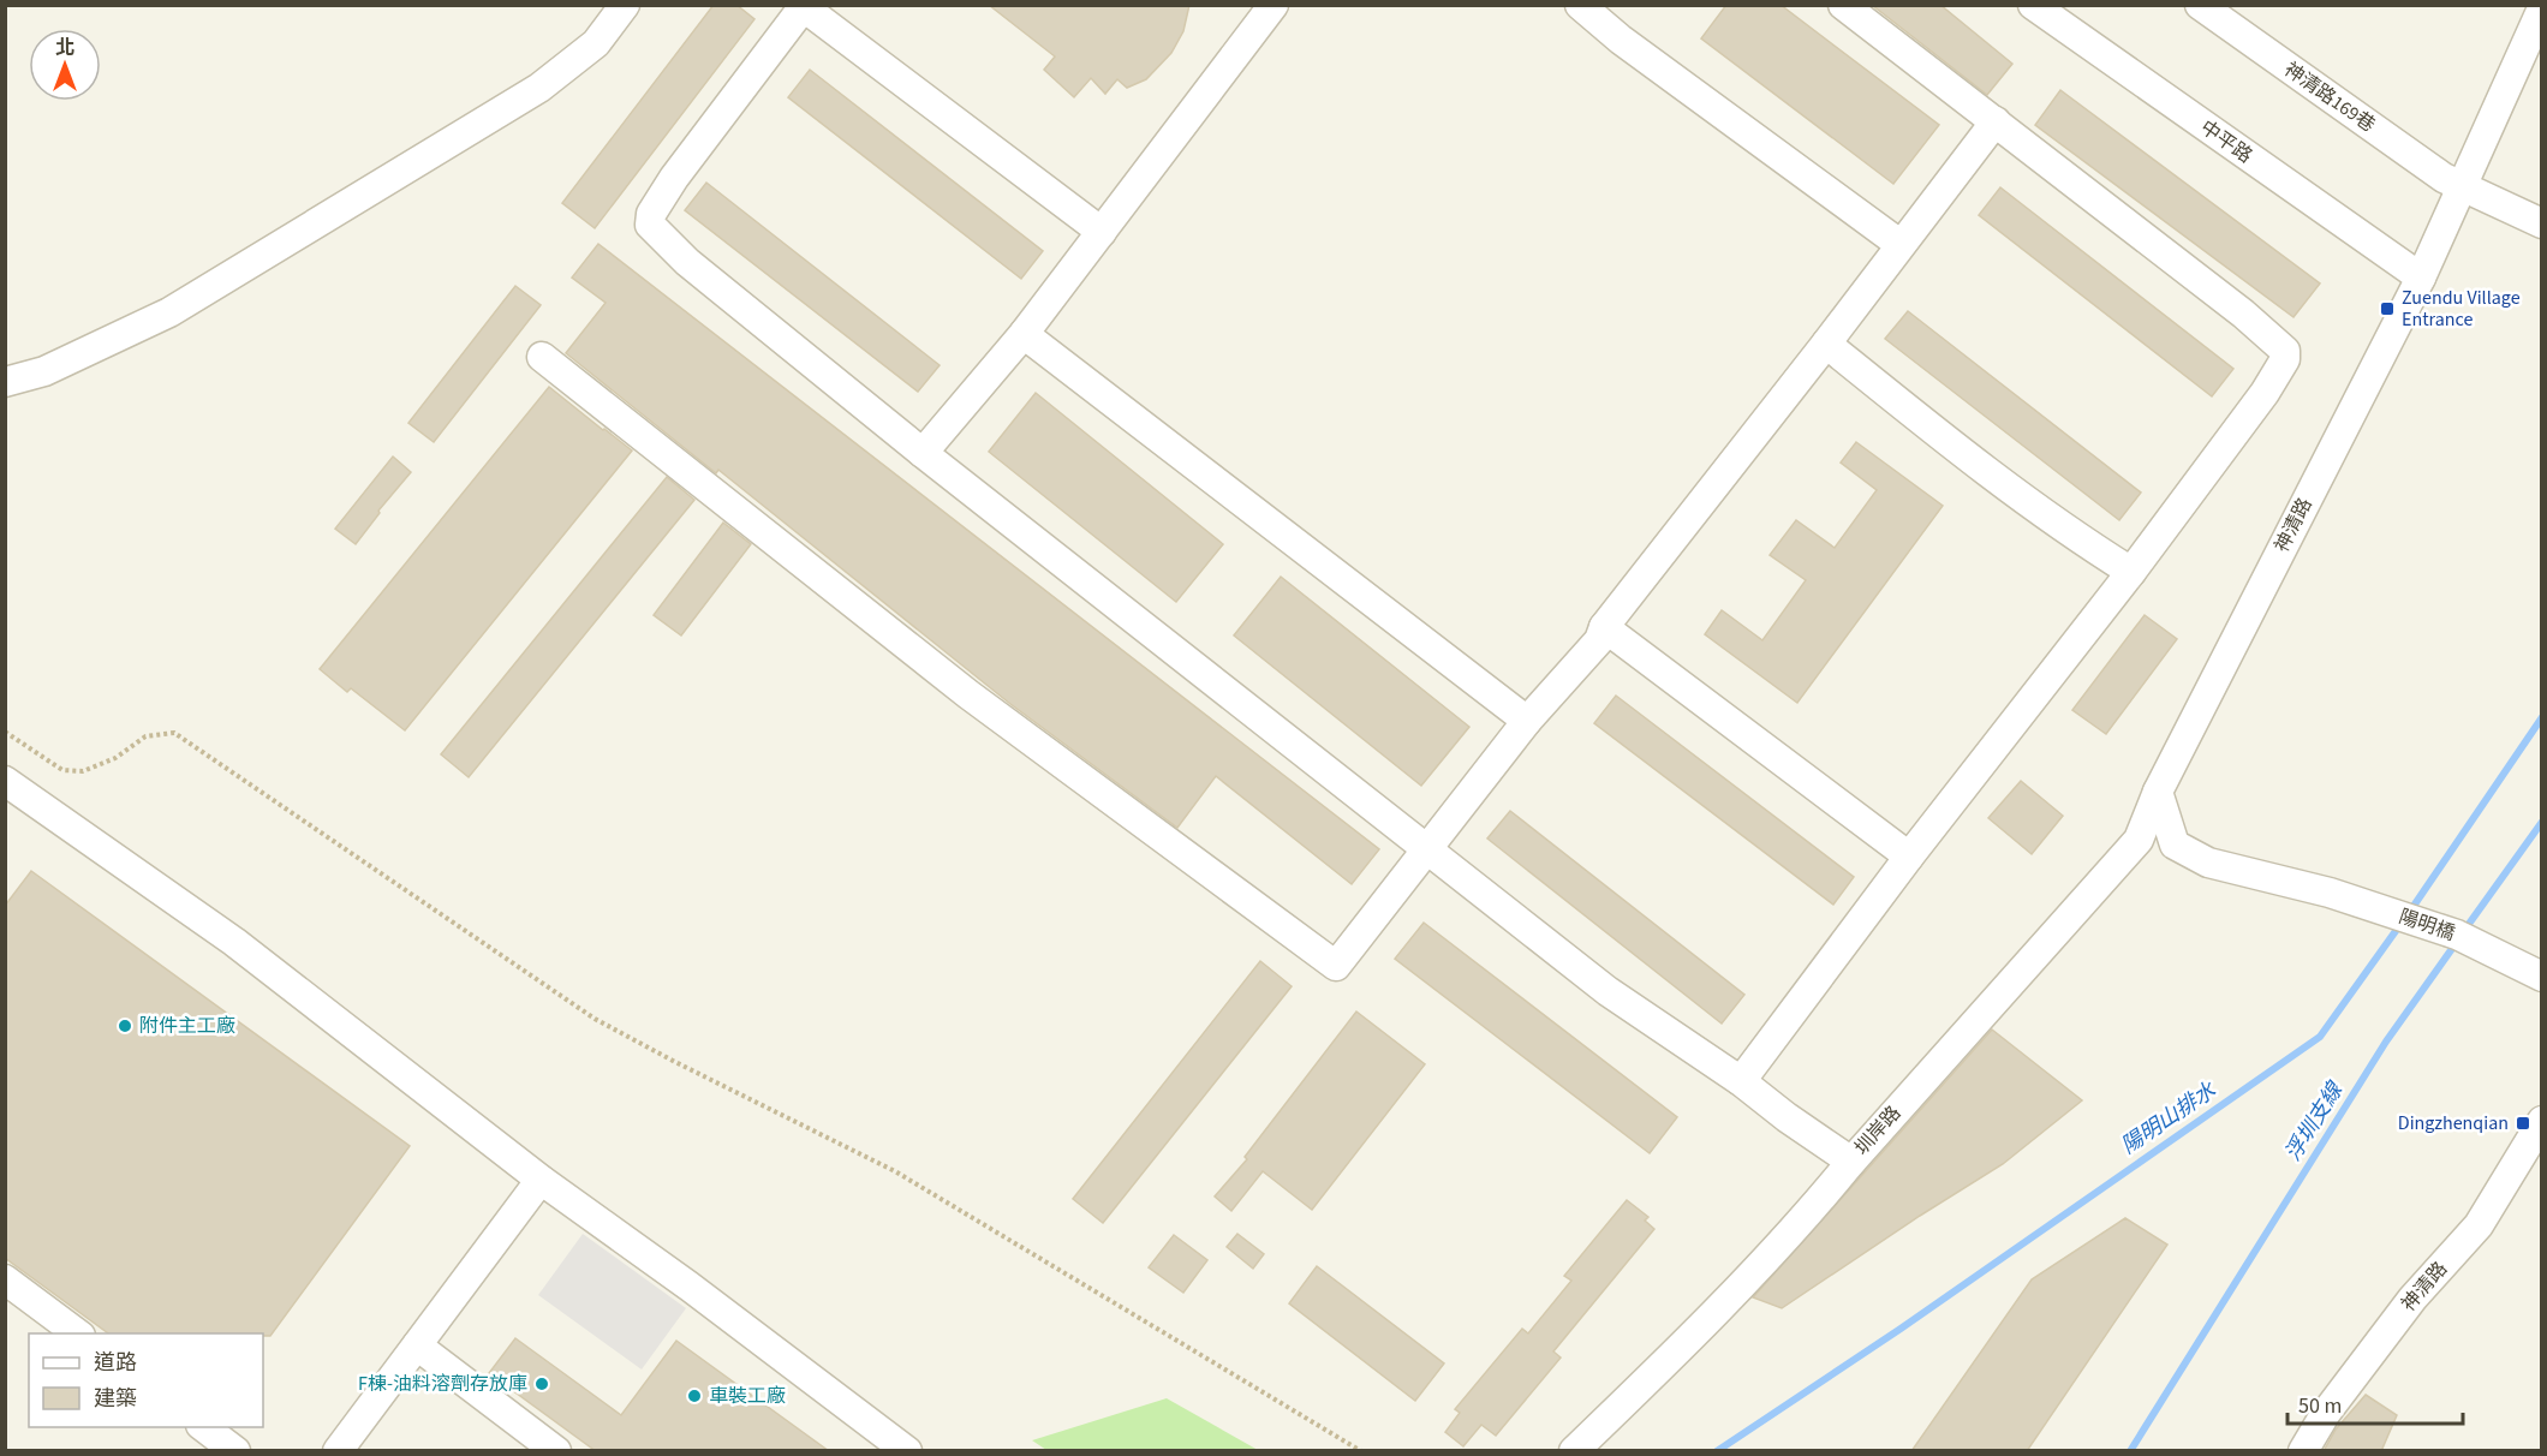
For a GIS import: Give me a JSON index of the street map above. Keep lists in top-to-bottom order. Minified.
{"streets":{"street":["神清路169巷","中平路","神清路","陽明橋","圳岸路"]},"crossings":[["神清路169巷","神清路"],["中平路","神清路"],["神清路","陽明橋"],["神清路","圳岸路"],["陽明橋","圳岸路"]],"water":["陽明山排水","浮圳支線"],"places":{"transit":["Zuendu Village Entrance","Dingzhenqian"],"other":["附件主工廠","F棟-油料溶劑存放庫","車裝工廠"]},"legend":["道路","建築"],"scale_bar":"50 m","north":"top"}
